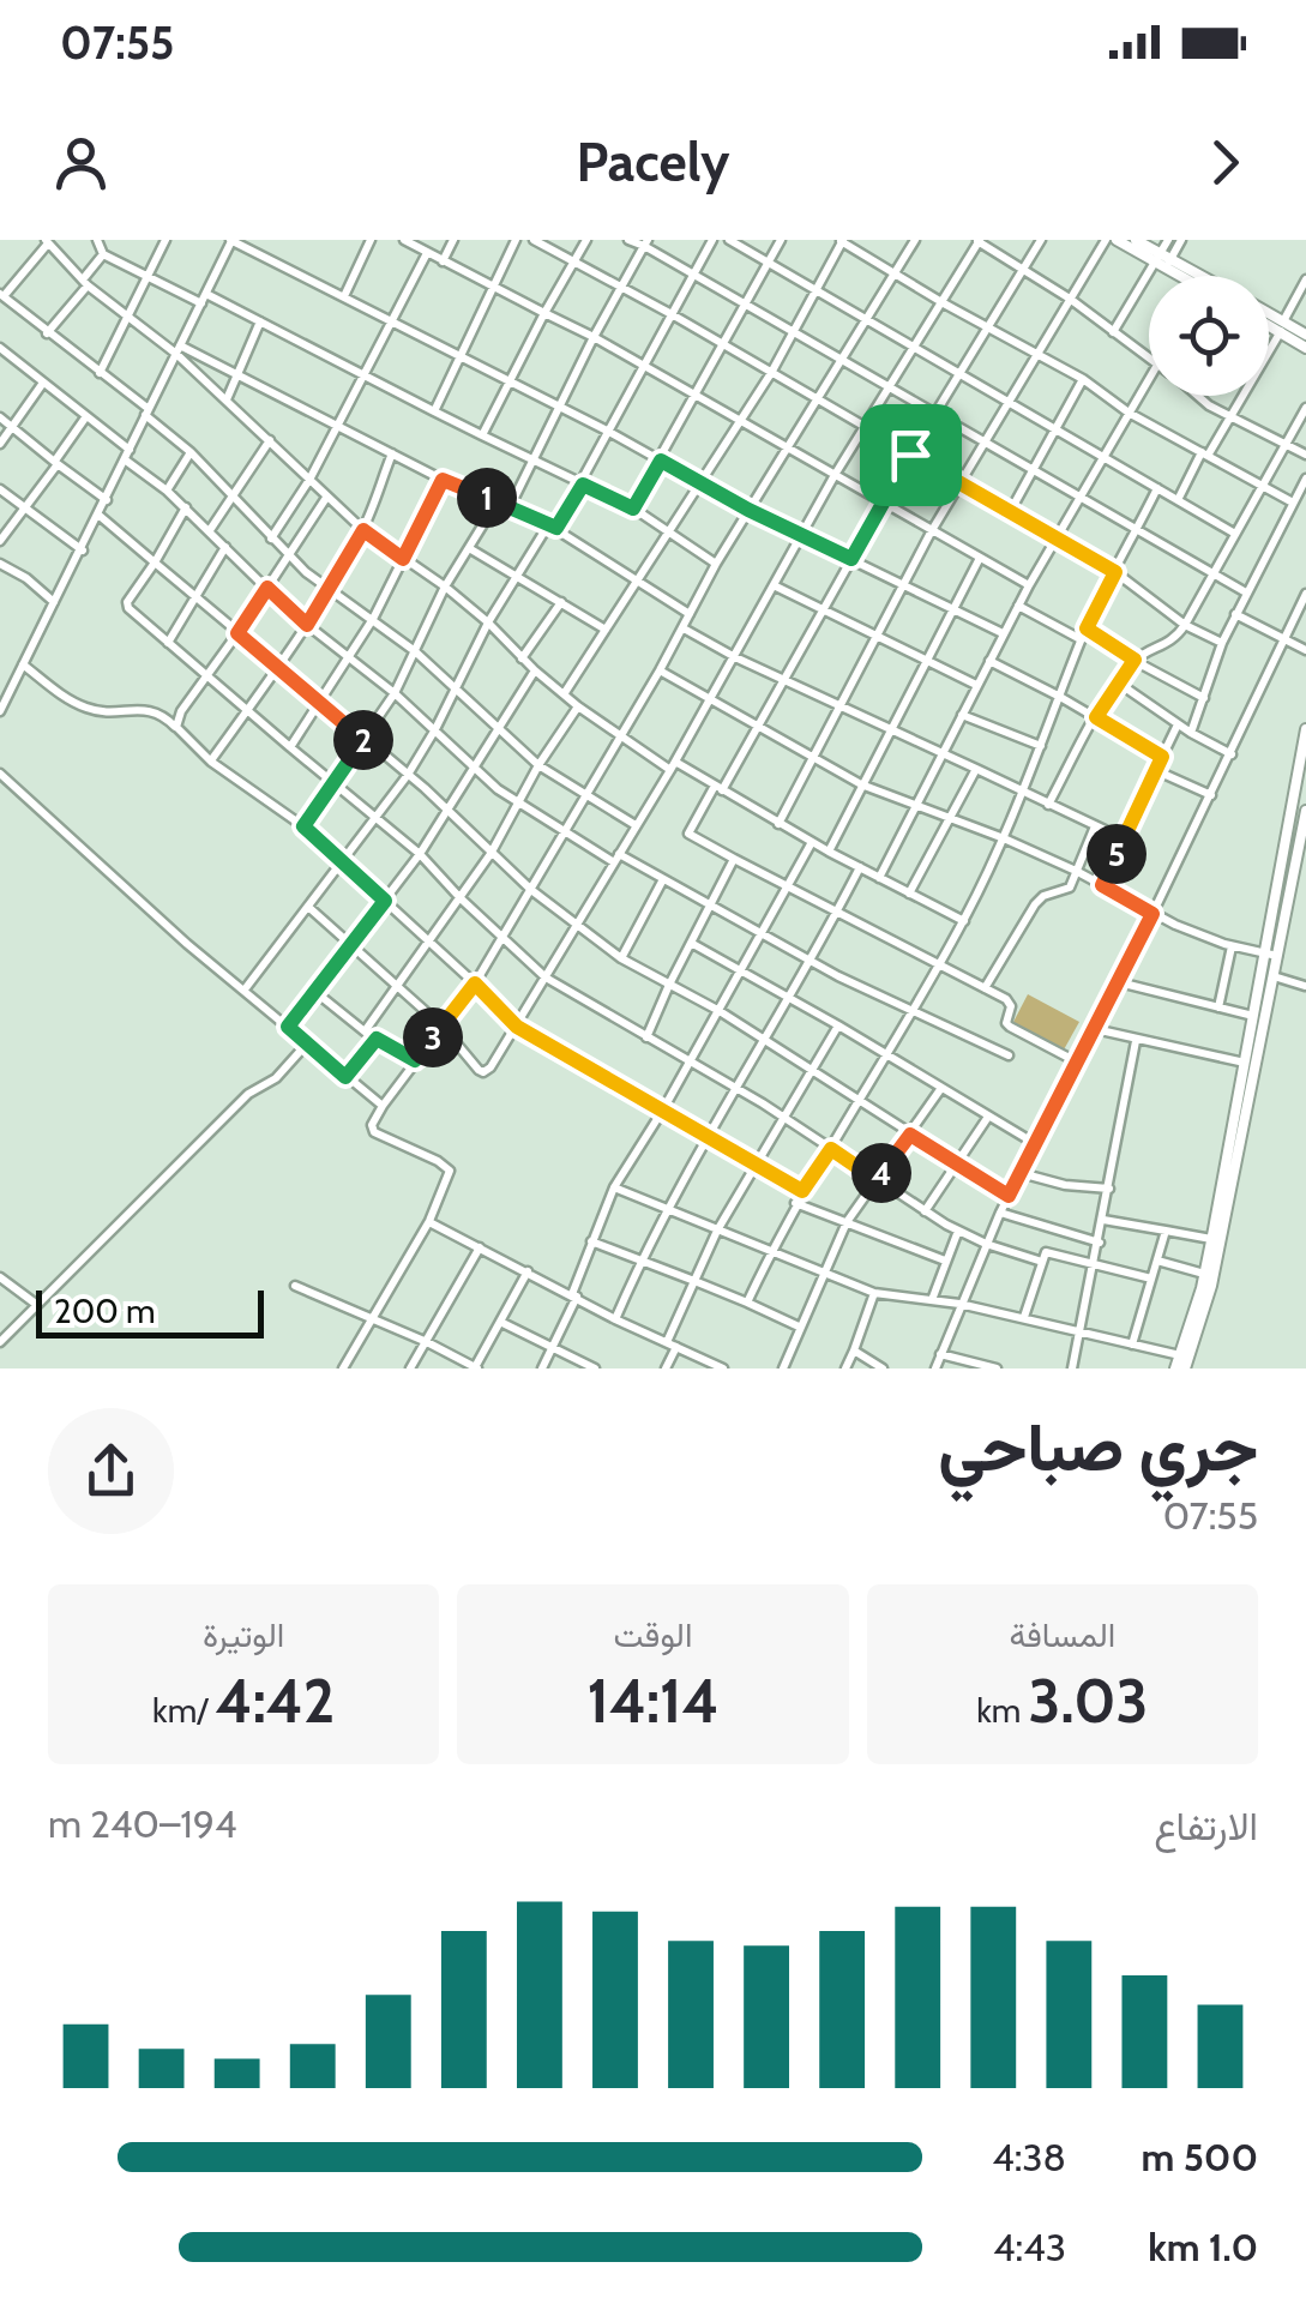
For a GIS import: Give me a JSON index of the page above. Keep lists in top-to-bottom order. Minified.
{"scale_bar":"200 m","page":{"status":"07:55","header":"Pacely","pins":["1","2","5","3","4"],"scale":"200 m","heading":["جري صباحي","07:55"],"stats":[["المسافة","3.03 km"],["الوقت","14:14"],["الوتيرة","4:42 /km"]],"chart":["الارتفاع","194–240 m"],"list":[{"name":"500 m","note":"4:38"},{"name":"1.0 km","note":"4:43"}]}}
